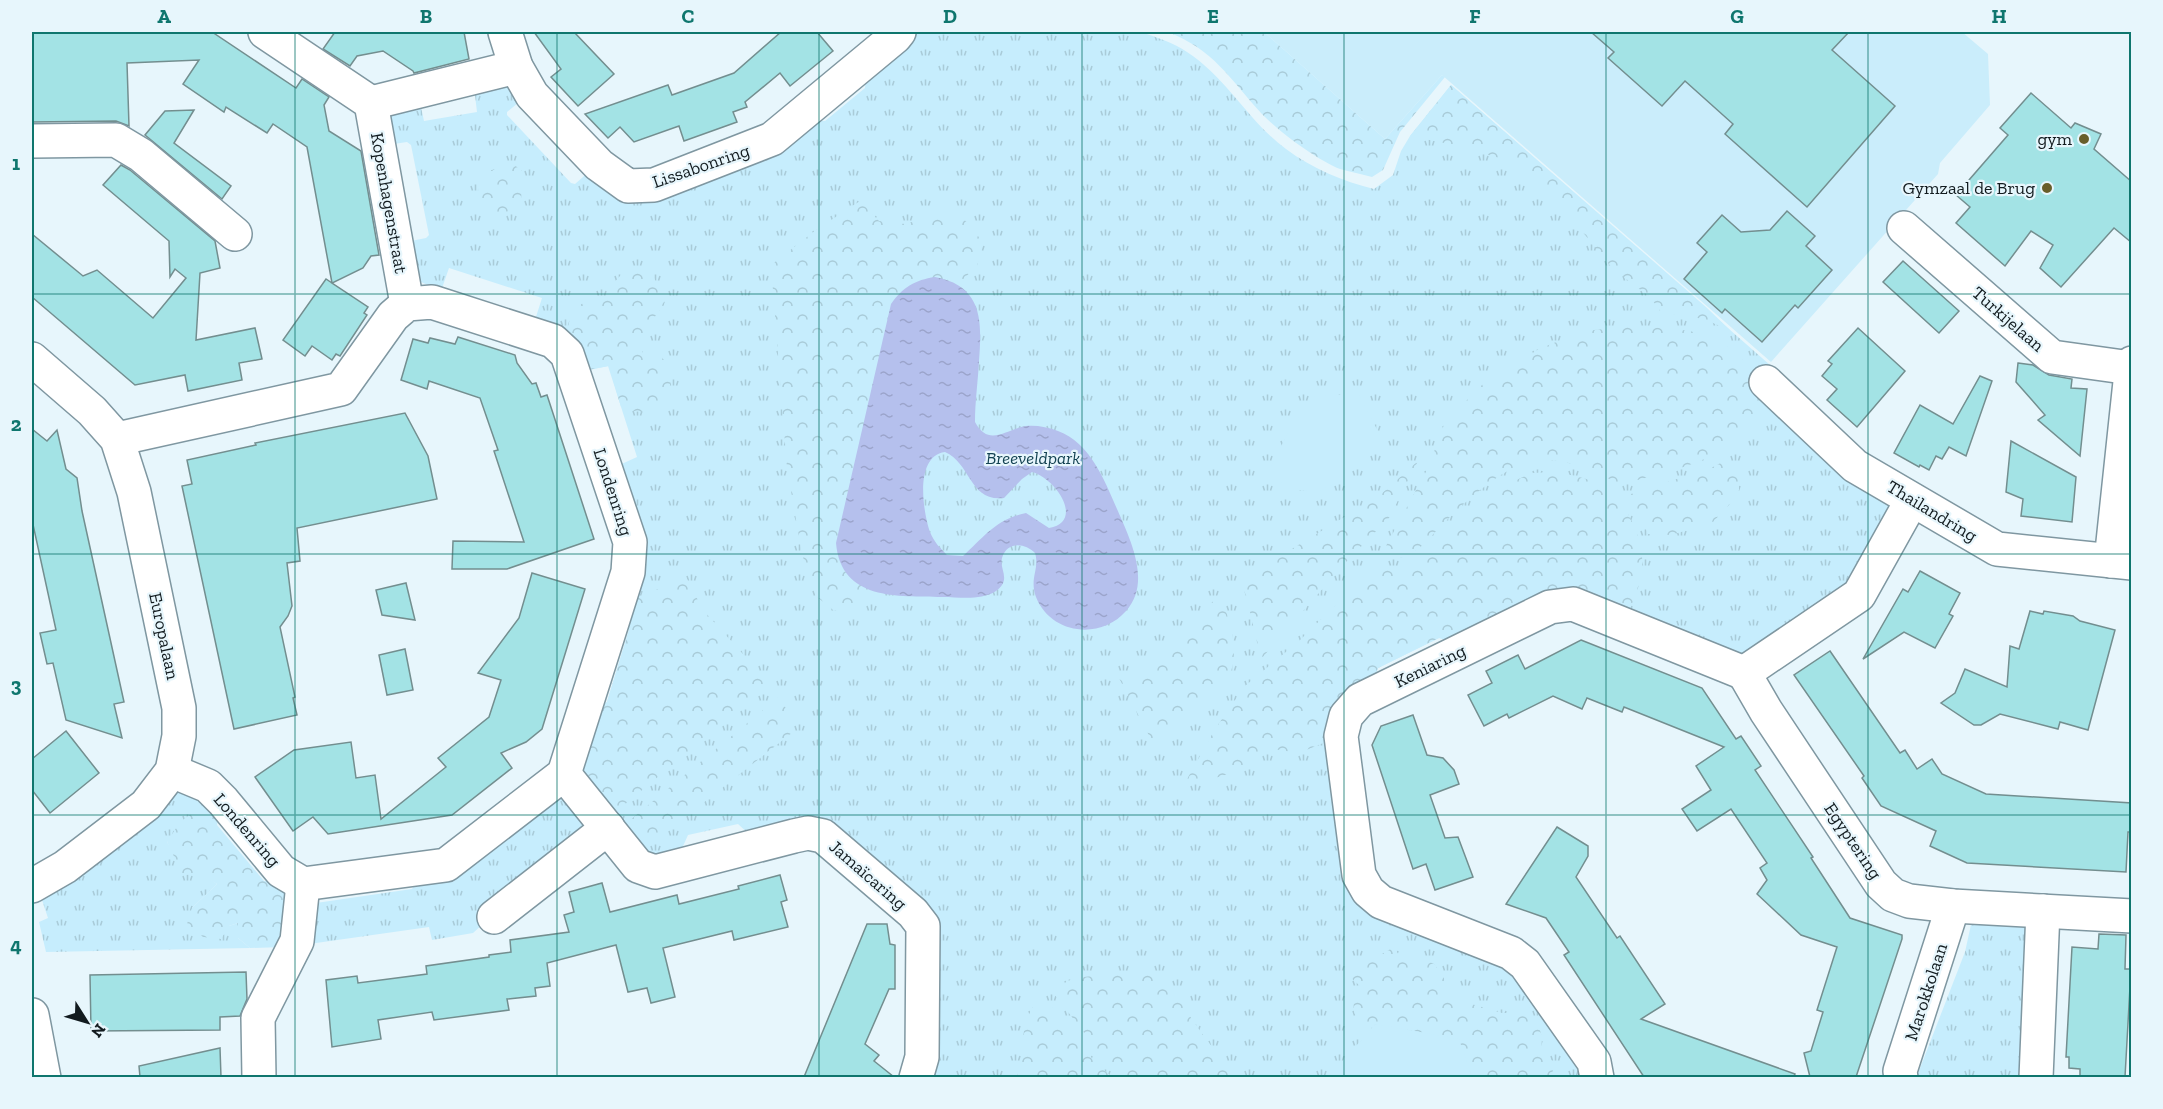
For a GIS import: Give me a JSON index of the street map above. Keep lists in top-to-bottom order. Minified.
{"streets":{"street":["Lissabonring","Kopenhagenstraat","Turkijelaan","Londenring","Thailandring","Europalaan","Keniaring","Egyptering","Jamaïcaring","Marokkolaan"]},"crossings":[["Kopenhagenstraat","Londenring"],["Londenring","Europalaan"],["Londenring","Jamaïcaring"],["Keniaring","Egyptering"],["Egyptering","Marokkolaan"]],"parks":["Breeveldpark"],"places":["gym","Gymzaal de Brug"],"north":"bottom right","grid":{"columns":["A","B","C","D","E","F","G","H"],"rows":["1","2","3","4"]}}
